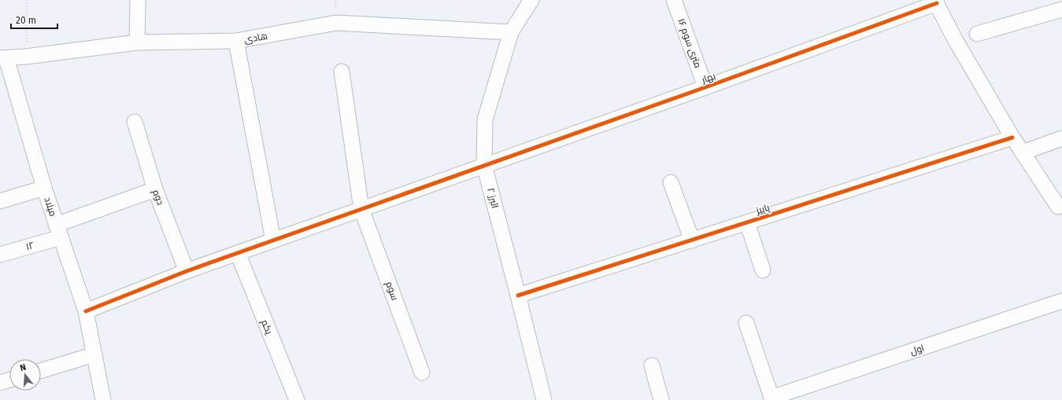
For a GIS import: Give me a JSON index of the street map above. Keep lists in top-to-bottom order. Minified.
{"streets":{"street":["هادی","۱۶ متری سوم","بهار","دوم","البرز ۲","میلاد","پاییز","۱۲","سوم","یکم","اول"]},"crossings":[["هادی","البرز ۲"],["هادی","میلاد"],["۱۶ متری سوم","بهار"],["بهار","دوم"],["بهار","البرز ۲"],["بهار","میلاد"],["بهار","سوم"],["بهار","یکم"],["دوم","۱۲"],["البرز ۲","پاییز"],["میلاد","۱۲"]],"scale_bar":"20 m","north":"top"}
